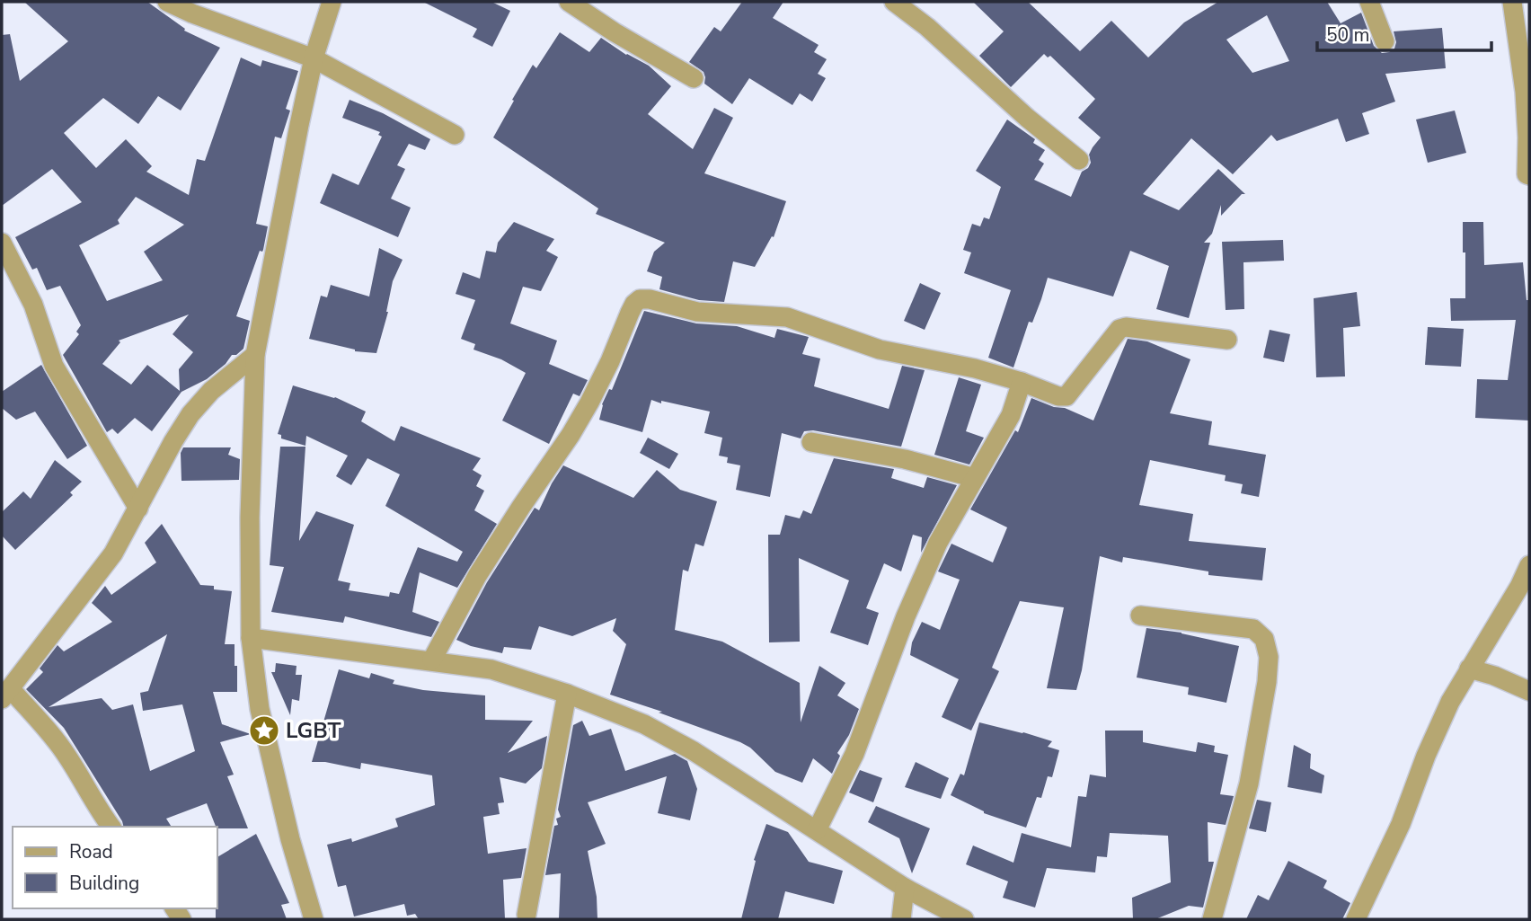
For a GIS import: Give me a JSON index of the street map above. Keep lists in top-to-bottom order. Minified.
{"places":{"place":["LGBT"]},"legend":["Road","Building"],"scale_bar":"50 m"}
